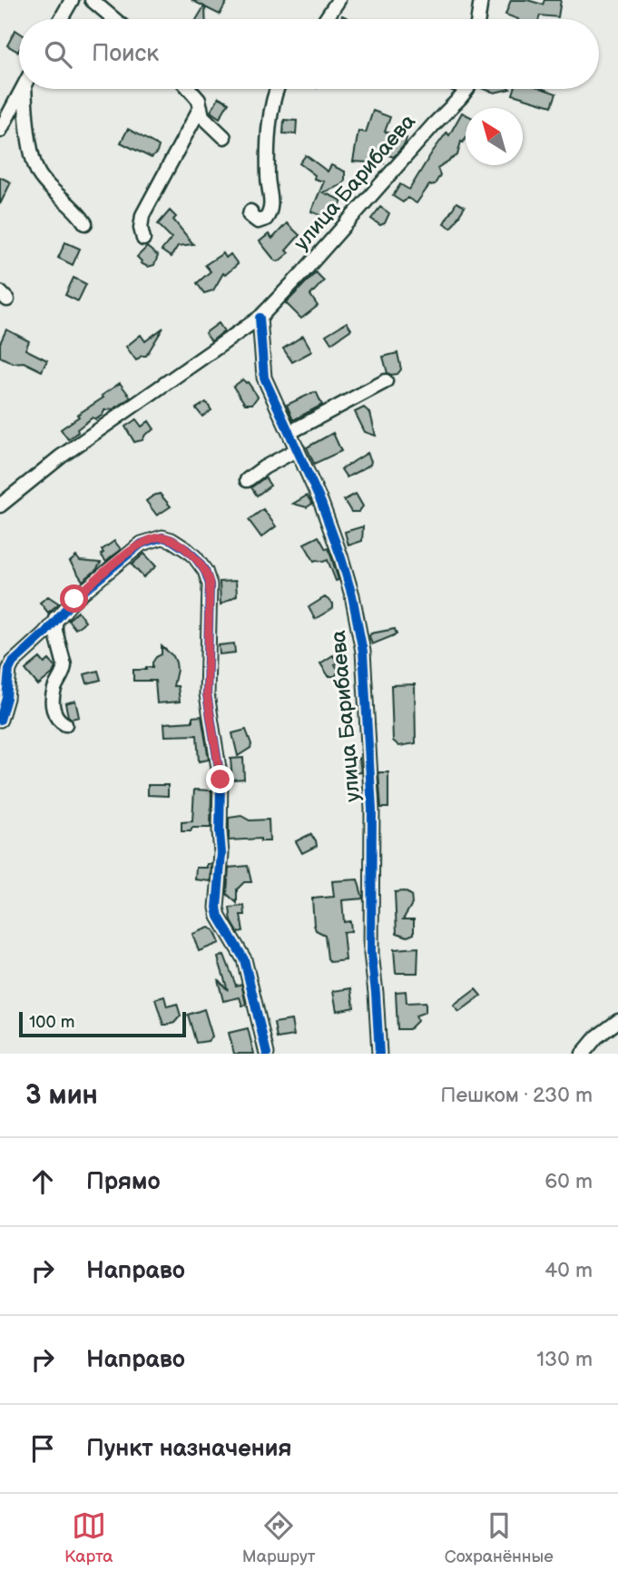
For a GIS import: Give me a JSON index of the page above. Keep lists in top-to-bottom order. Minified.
{"streets":{"street":["улица Барибаева"]},"scale_bar":"100 m","north":"top left","page":{"search":"Поиск","scale":"100 m","heading":["3 мин","Пешком · 230 m"],"list":[["Прямо","60 m"],["Направо","40 m"],["Направо","130 m"],"Пункт назначения"],"nav":["Карта","Маршрут","Сохранённые"]}}
